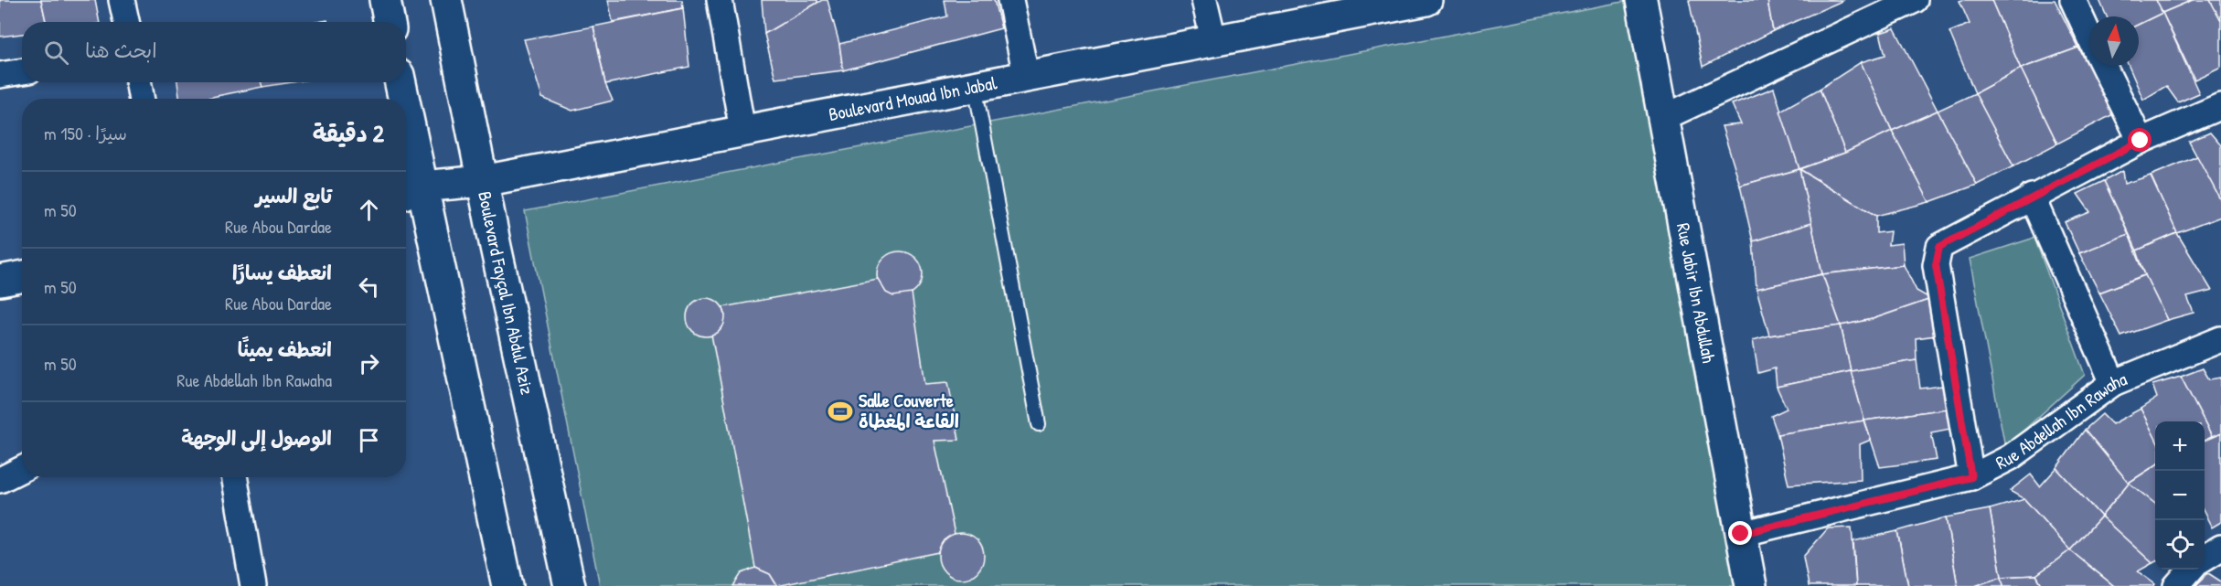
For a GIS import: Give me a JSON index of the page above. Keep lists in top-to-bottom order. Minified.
{"streets":{"main road":["Boulevard Mouad Ibn Jabal","Boulevard Fayçal Ibn Abdul Aziz","Rue Jabir Ibn Abdullah"],"street":["Rue Abdellah Ibn Rawaha"]},"crossings":[["Boulevard Mouad Ibn Jabal","Boulevard Fayçal Ibn Abdul Aziz"],["Rue Jabir Ibn Abdullah","Rue Abdellah Ibn Rawaha"]],"places":{"sports":["Salle Couverte القاعة المغطاة"]},"north":"top","page":{"search":"ابحث هنا","heading":["2 دقيقة","سيرًا · 150 m"],"list":[["تابع السير","Rue Abou Dardae","50 m"],["انعطف يسارًا","Rue Abou Dardae","50 m"],["انعطف يمينًا","Rue Abdellah Ibn Rawaha","50 m"],"الوصول إلى الوجهة"],"map_buttons":["+","−"]}}
